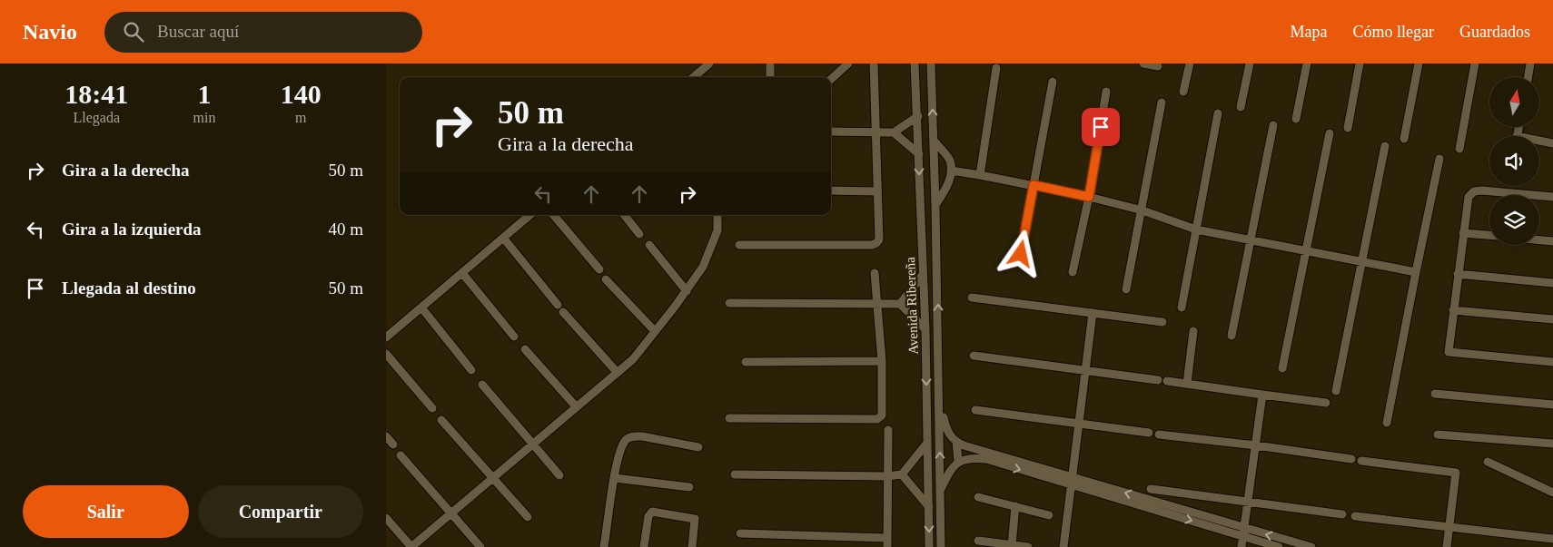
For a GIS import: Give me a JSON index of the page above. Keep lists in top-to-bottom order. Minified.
{"streets":{"street":["Avenida Ribereña"]},"north":"top","page":{"header":"Navio","search":"Buscar aquí","nav":["Mapa","Cómo llegar","Guardados"],"eta":["18:41","Llegada","1","min","140","m"],"turn":["50 m","Gira a la derecha"],"list":[{"name":"Gira a la derecha","value":"50 m"},{"name":"Gira a la izquierda","value":"40 m"},{"name":"Llegada al destino","value":"50 m"}],"buttons":["Salir","Compartir"]}}
